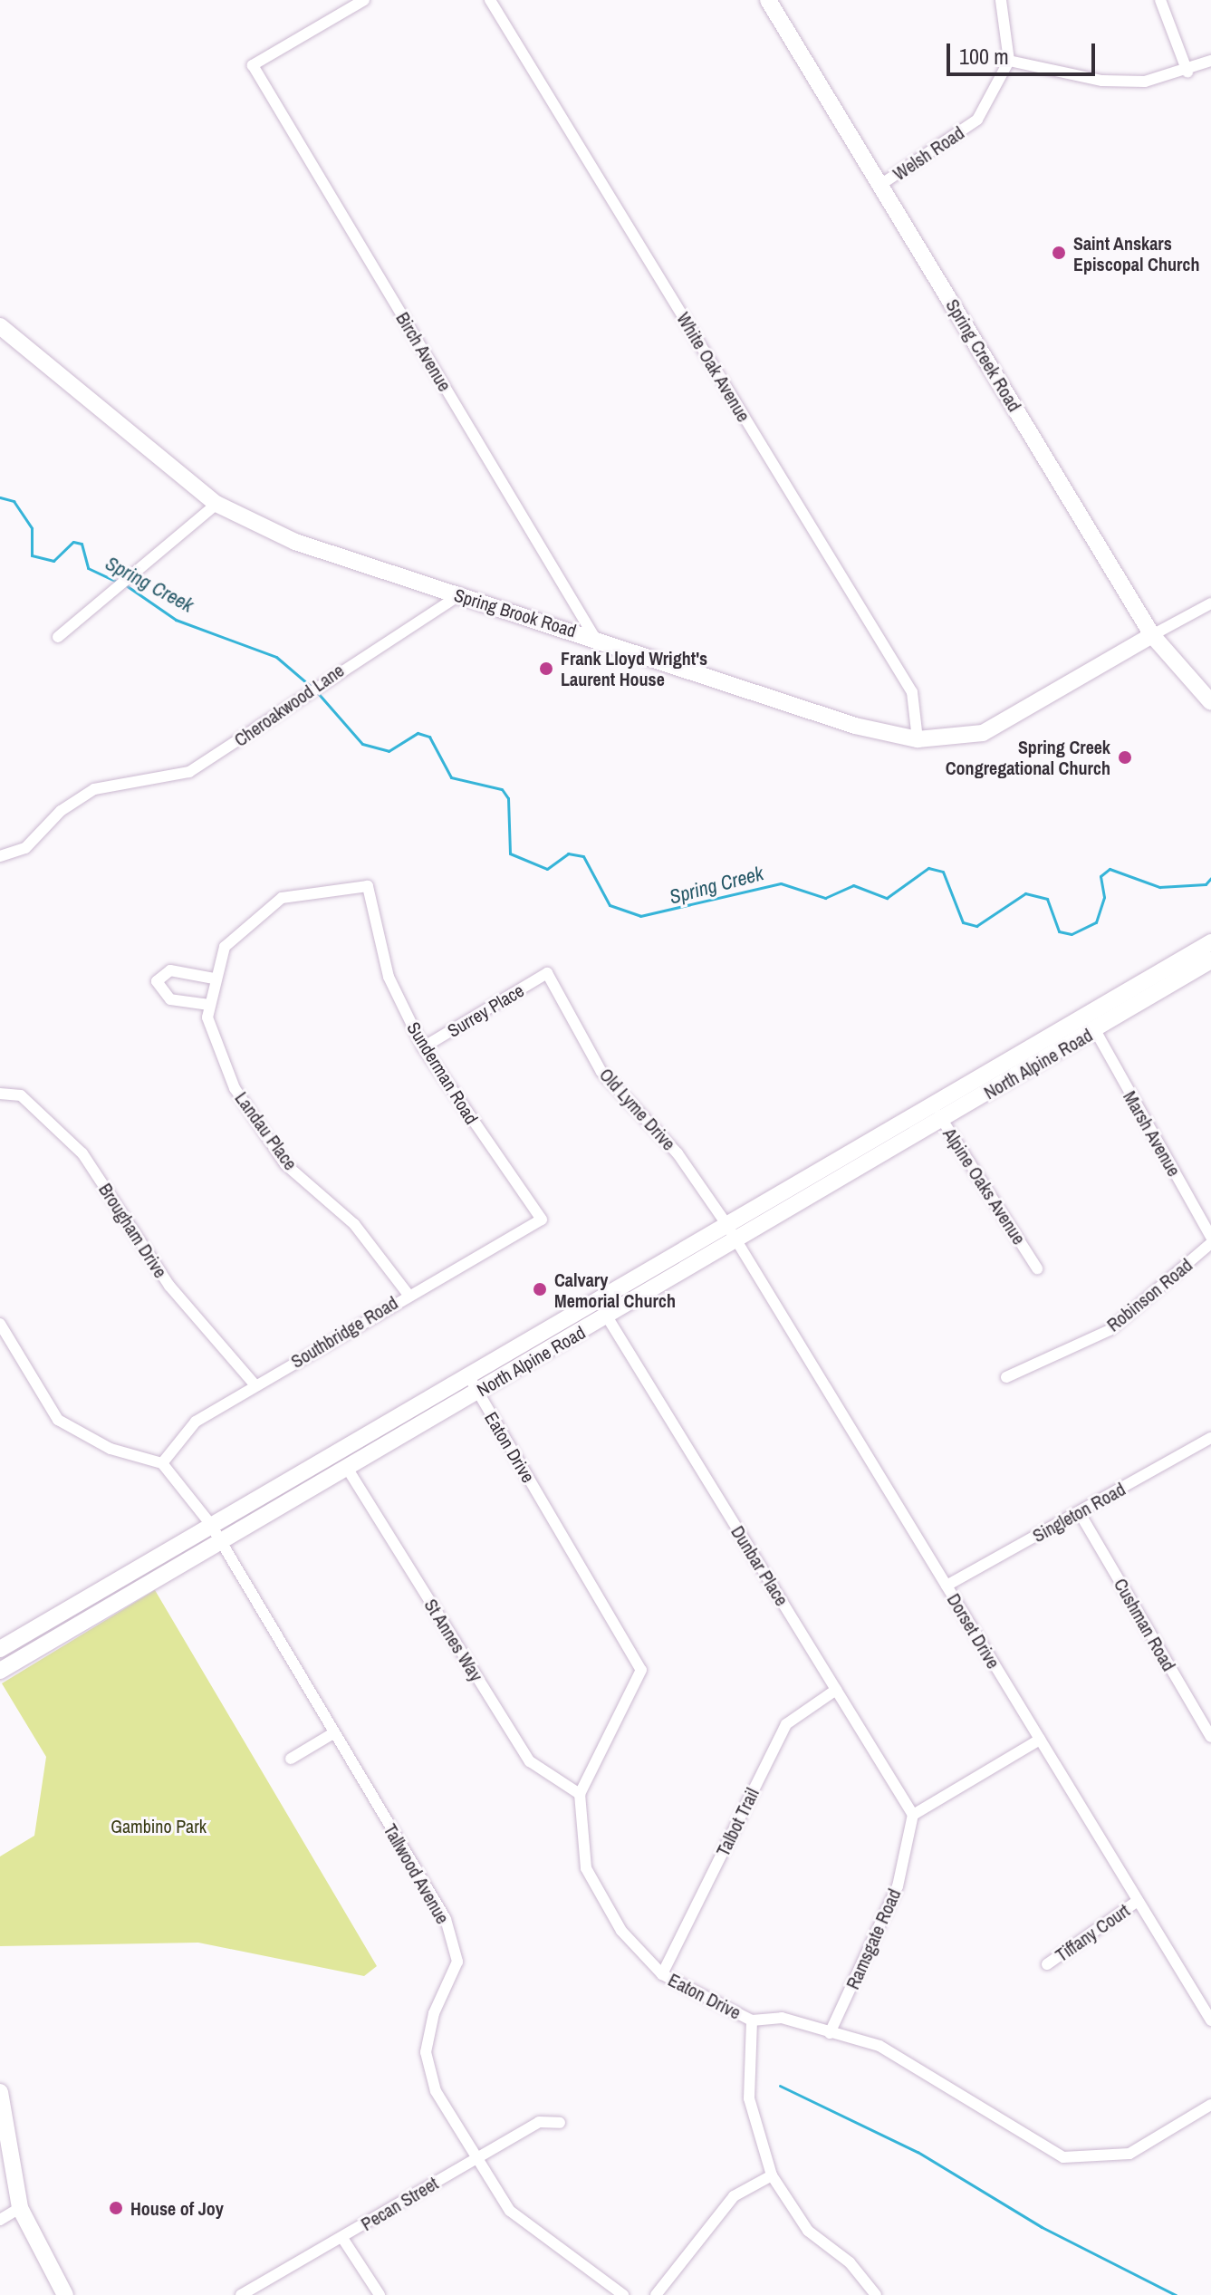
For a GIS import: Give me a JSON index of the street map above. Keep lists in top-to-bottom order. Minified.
{"streets":{"main road":["Spring Creek Road","Spring Brook Road","North Alpine Road"],"street":["Welsh Road","Birch Avenue","White Oak Avenue","Cheroakwood Lane","Surrey Place","Sunderman Road","Old Lyme Drive","Landau Place","Marsh Avenue","Alpine Oaks Avenue","Brougham Drive","Robinson Road","Southbridge Road","Eaton Drive","Singleton Road","Dunbar Place","Cushman Road","Dorset Drive","St Annes Way","Talbot Trail","Tallwood Avenue","Tiffany Court","Ramsgate Road","Pecan Street"]},"crossings":[["Welsh Road","Spring Creek Road"],["Birch Avenue","Spring Brook Road"],["Spring Creek Road","Spring Brook Road"],["White Oak Avenue","Spring Brook Road"],["Spring Brook Road","Cheroakwood Lane"],["Surrey Place","Sunderman Road"],["Surrey Place","Old Lyme Drive"],["North Alpine Road","Old Lyme Drive"],["North Alpine Road","Marsh Avenue"],["North Alpine Road","Alpine Oaks Avenue"],["North Alpine Road","Eaton Drive"],["North Alpine Road","Dunbar Place"],["North Alpine Road","Dorset Drive"],["North Alpine Road","St Annes Way"],["North Alpine Road","Tallwood Avenue"],["Sunderman Road","Landau Place"],["Sunderman Road","Southbridge Road"],["Old Lyme Drive","Dorset Drive"],["Landau Place","Southbridge Road"],["Brougham Drive","Southbridge Road"],["Southbridge Road","Tallwood Avenue"],["Eaton Drive","St Annes Way"],["Eaton Drive","Talbot Trail"],["Eaton Drive","Ramsgate Road"],["Singleton Road","Cushman Road"],["Singleton Road","Dorset Drive"],["Dunbar Place","Talbot Trail"],["Dunbar Place","Ramsgate Road"],["Dorset Drive","Tiffany Court"],["Tallwood Avenue","Pecan Street"]],"water":["Spring Creek"],"parks":["Gambino Park"],"places":["Saint Anskars Episcopal Church","Frank Lloyd Wright's Laurent House","Spring Creek Congregational Church","Calvary Memorial Church","House of Joy"],"scale_bar":"100 m"}
